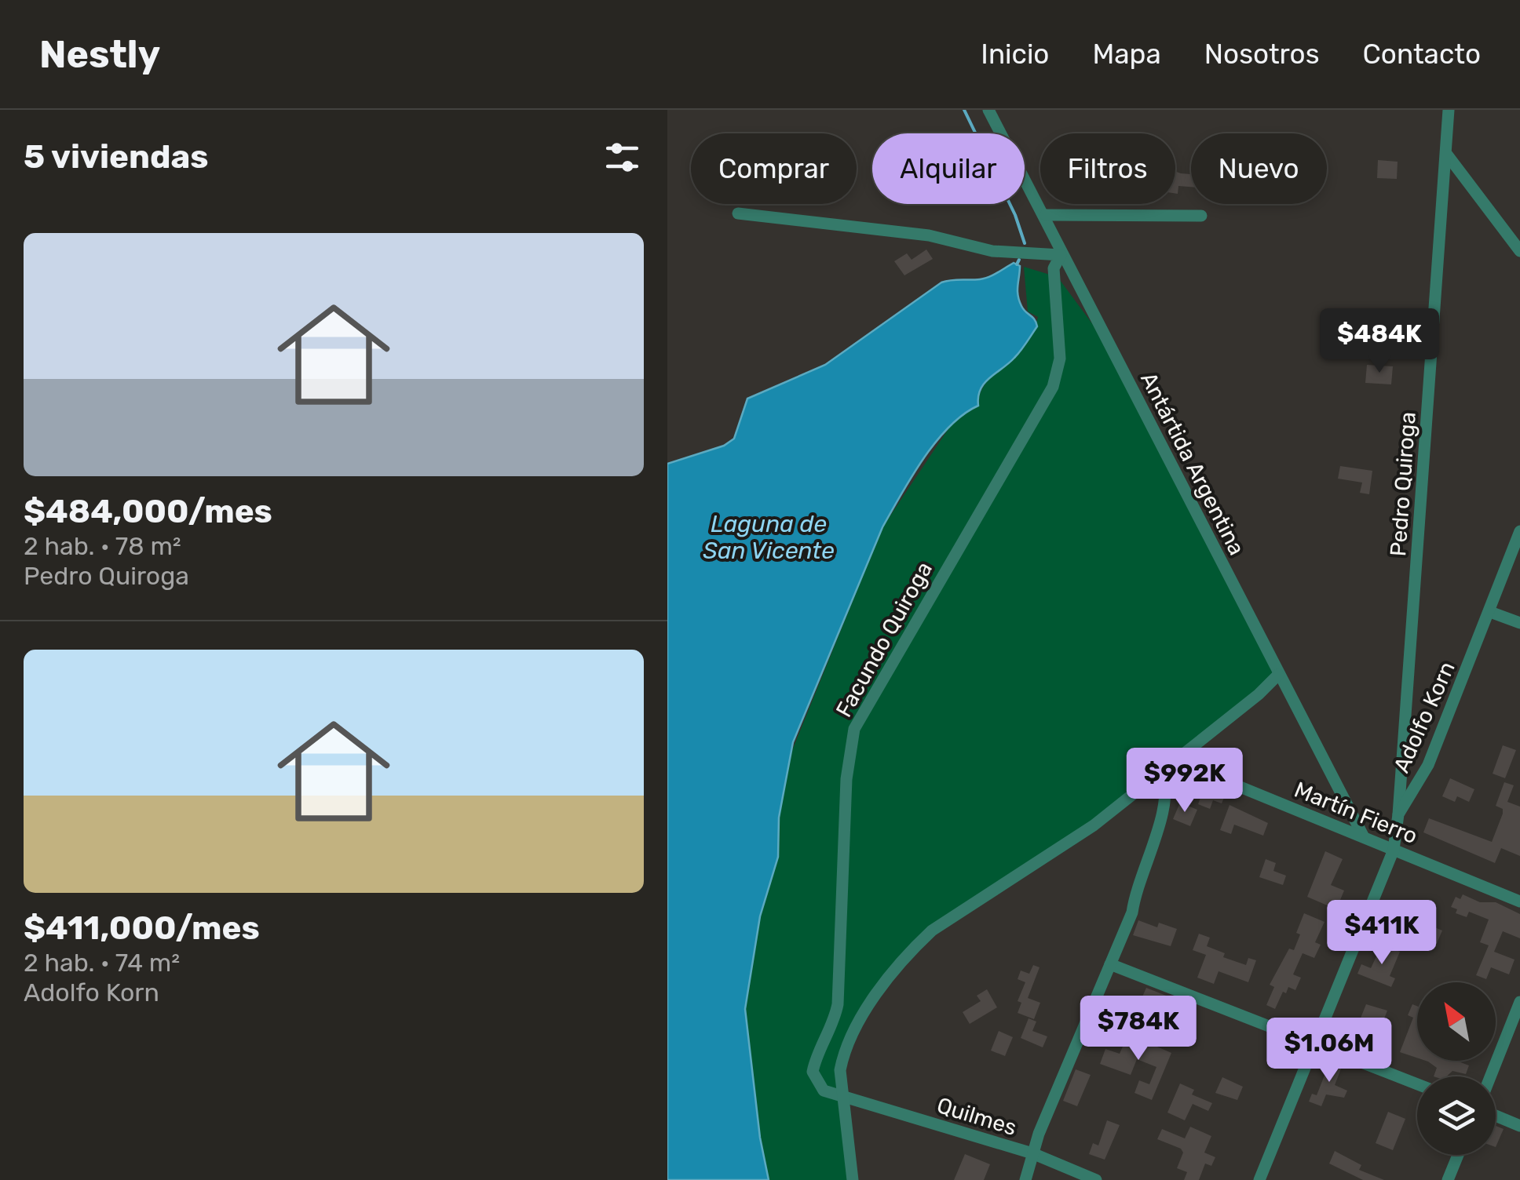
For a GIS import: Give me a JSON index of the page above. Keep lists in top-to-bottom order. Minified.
{"streets":{"street":["Antártida Argentina","Pedro Quiroga","Facundo Quiroga","Adolfo Korn","Martín Fierro","Quilmes"]},"crossings":[["Antártida Argentina","Facundo Quiroga"],["Antártida Argentina","Martín Fierro"],["Pedro Quiroga","Adolfo Korn"],["Facundo Quiroga","Quilmes"],["Adolfo Korn","Martín Fierro"]],"water":["Laguna de San Vicente"],"north":"top left","page":{"header":"Nestly","nav":["Inicio","Mapa","Nosotros","Contacto"],"heading":"5 viviendas","chip":["Comprar","Alquilar","Filtros","Nuevo"],"list":[{"name":"$484,000/mes","note":"2 hab. · 78 m² · Pedro Quiroga"},{"name":"$411,000/mes","note":"2 hab. · 74 m² · Adolfo Korn"}],"price":["$484K","$992K","$411K","$784K","$1.06M"]}}
